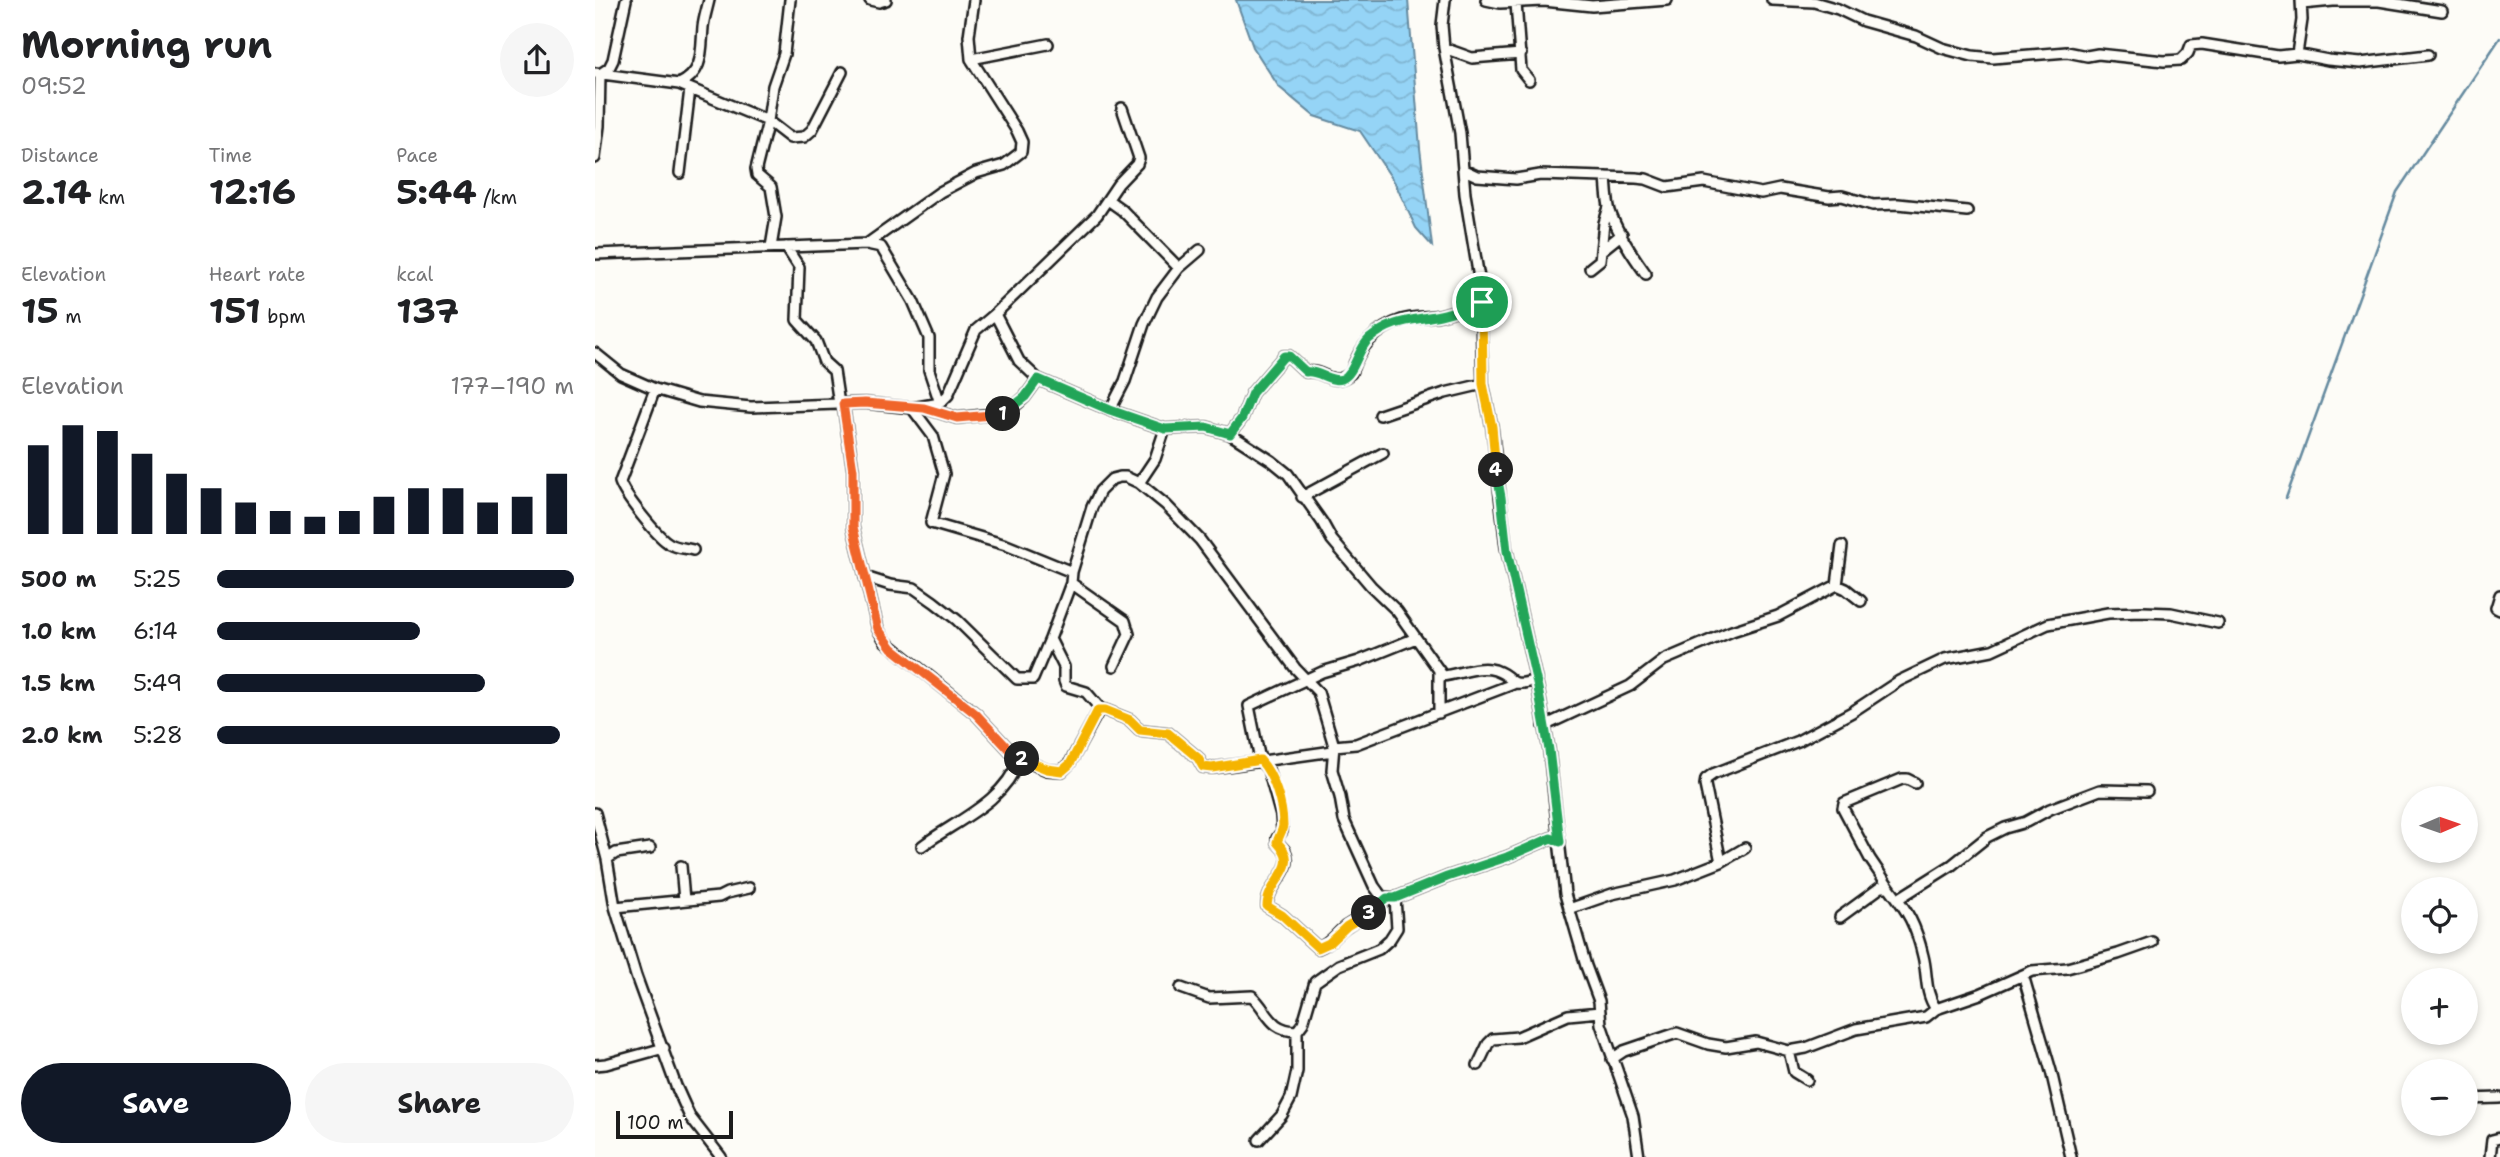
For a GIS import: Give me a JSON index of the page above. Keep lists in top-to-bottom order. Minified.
{"scale_bar":"100 m","north":"right","page":{"heading":["Morning run","09:52"],"stats":[["Distance","2.14 km"],["Time","12:16"],["Pace","5:44 /km"],["Elevation","15 m"],["Heart rate","151 bpm"],["kcal","137"]],"chart":["Elevation","177–190 m"],"pins":["1","4","2","3"],"list":[{"name":"500 m","note":"5:25"},{"name":"1.0 km","note":"6:14"},{"name":"1.5 km","note":"5:49"},{"name":"2.0 km","note":"5:28"}],"map_buttons":["+","−"],"buttons":["Save","Share"],"scale":"100 m"}}
